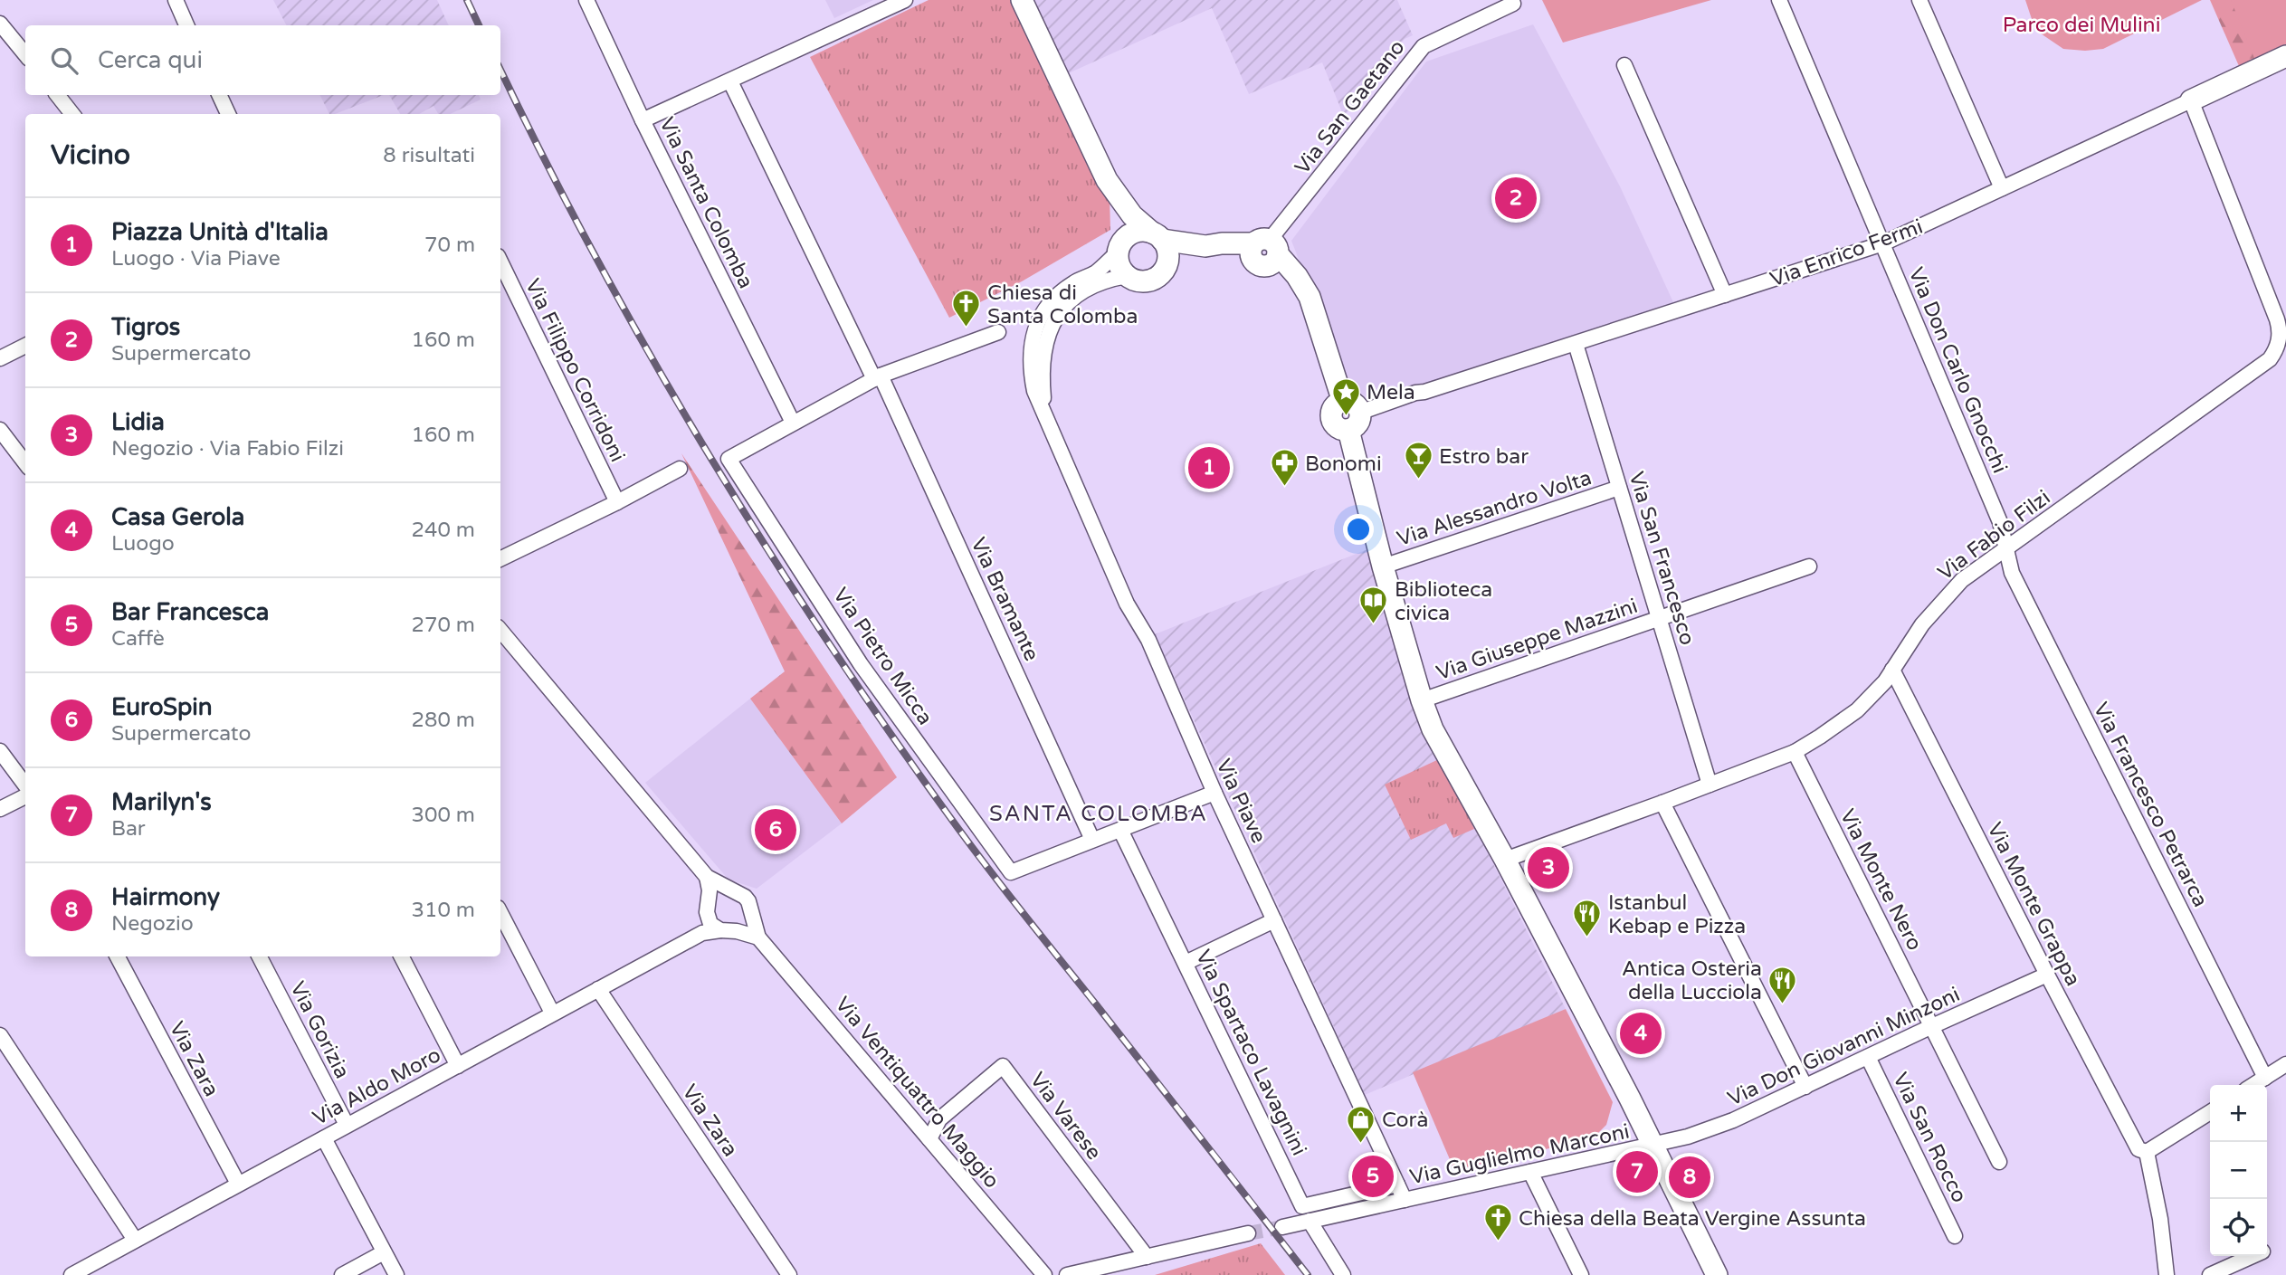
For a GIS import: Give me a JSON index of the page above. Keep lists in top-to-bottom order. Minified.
{"streets":{"street":["Via San Gaetano","Via Santa Colomba","Via Enrico Fermi","Via Filippo Corridoni","Via Don Carlo Gnocchi","Via Alessandro Volta","Via Fabio Filzi","Via San Francesco","Via Bramante","Via Giuseppe Mazzini","Via Pietro Micca","Via Piave","Via Francesco Petrarca","Via Monte Nero","Via Monte Grappa","Via Gorizia","Via Don Giovanni Minzoni","Via Spartaco Lavagnini","Via Zara","Via Aldo Moro","Via Ventiquattro Maggio","Via Varese","Via San Rocco","Via Guglielmo Marconi"]},"crossings":[["Via Santa Colomba","Via Pietro Micca"],["Via Enrico Fermi","Via Don Carlo Gnocchi"],["Via Enrico Fermi","Via Fabio Filzi"],["Via Enrico Fermi","Via San Francesco"],["Via Don Carlo Gnocchi","Via Fabio Filzi"],["Via Don Carlo Gnocchi","Via Francesco Petrarca"],["Via Alessandro Volta","Via San Francesco"],["Via Fabio Filzi","Via San Francesco"],["Via Fabio Filzi","Via Francesco Petrarca"],["Via Fabio Filzi","Via Monte Nero"],["Via Fabio Filzi","Via Monte Grappa"],["Via San Francesco","Via Giuseppe Mazzini"],["Via Bramante","Via Pietro Micca"],["Via Piave","Via Spartaco Lavagnini"],["Via Piave","Via Guglielmo Marconi"],["Via Monte Nero","Via Don Giovanni Minzoni"],["Via Monte Grappa","Via Don Giovanni Minzoni"],["Via Gorizia","Via Aldo Moro"],["Via Don Giovanni Minzoni","Via San Rocco"],["Via Don Giovanni Minzoni","Via Guglielmo Marconi"],["Via Zara","Via Aldo Moro"],["Via Aldo Moro","Via Ventiquattro Maggio"],["Via Ventiquattro Maggio","Via Varese"]],"districts":["SANTA COLOMBA"],"parks":["Parco dei Mulini"],"places":{"church":["Chiesa di Santa Colomba","Chiesa della Beata Vergine Assunta"],"place":["Mela"],"bar":["Estro bar"],"pharmacy":["Bonomi"],"library":["Biblioteca civica"],"restaurant":["Istanbul Kebap e Pizza","Antica Osteria della Lucciola"],"shop":["Corà"]},"page":{"search":"Cerca qui","heading":["Vicino","8 risultati"],"pins":["2","1","6","3","4","7","5","8"],"list":[{"mark":"1","name":"Piazza Unità d'Italia","note":"Luogo · Via Piave","value":"70 m"},{"mark":"2","name":"Tigros","note":"Supermercato","value":"160 m"},{"mark":"3","name":"Lidia","note":"Negozio · Via Fabio Filzi","value":"160 m"},{"mark":"4","name":"Casa Gerola","note":"Luogo","value":"240 m"},{"mark":"5","name":"Bar Francesca","note":"Caffè","value":"270 m"},{"mark":"6","name":"EuroSpin","note":"Supermercato","value":"280 m"},{"mark":"7","name":"Marilyn's","note":"Bar","value":"300 m"},{"mark":"8","name":"Hairmony","note":"Negozio","value":"310 m"}],"map_buttons":["+","−"]}}
